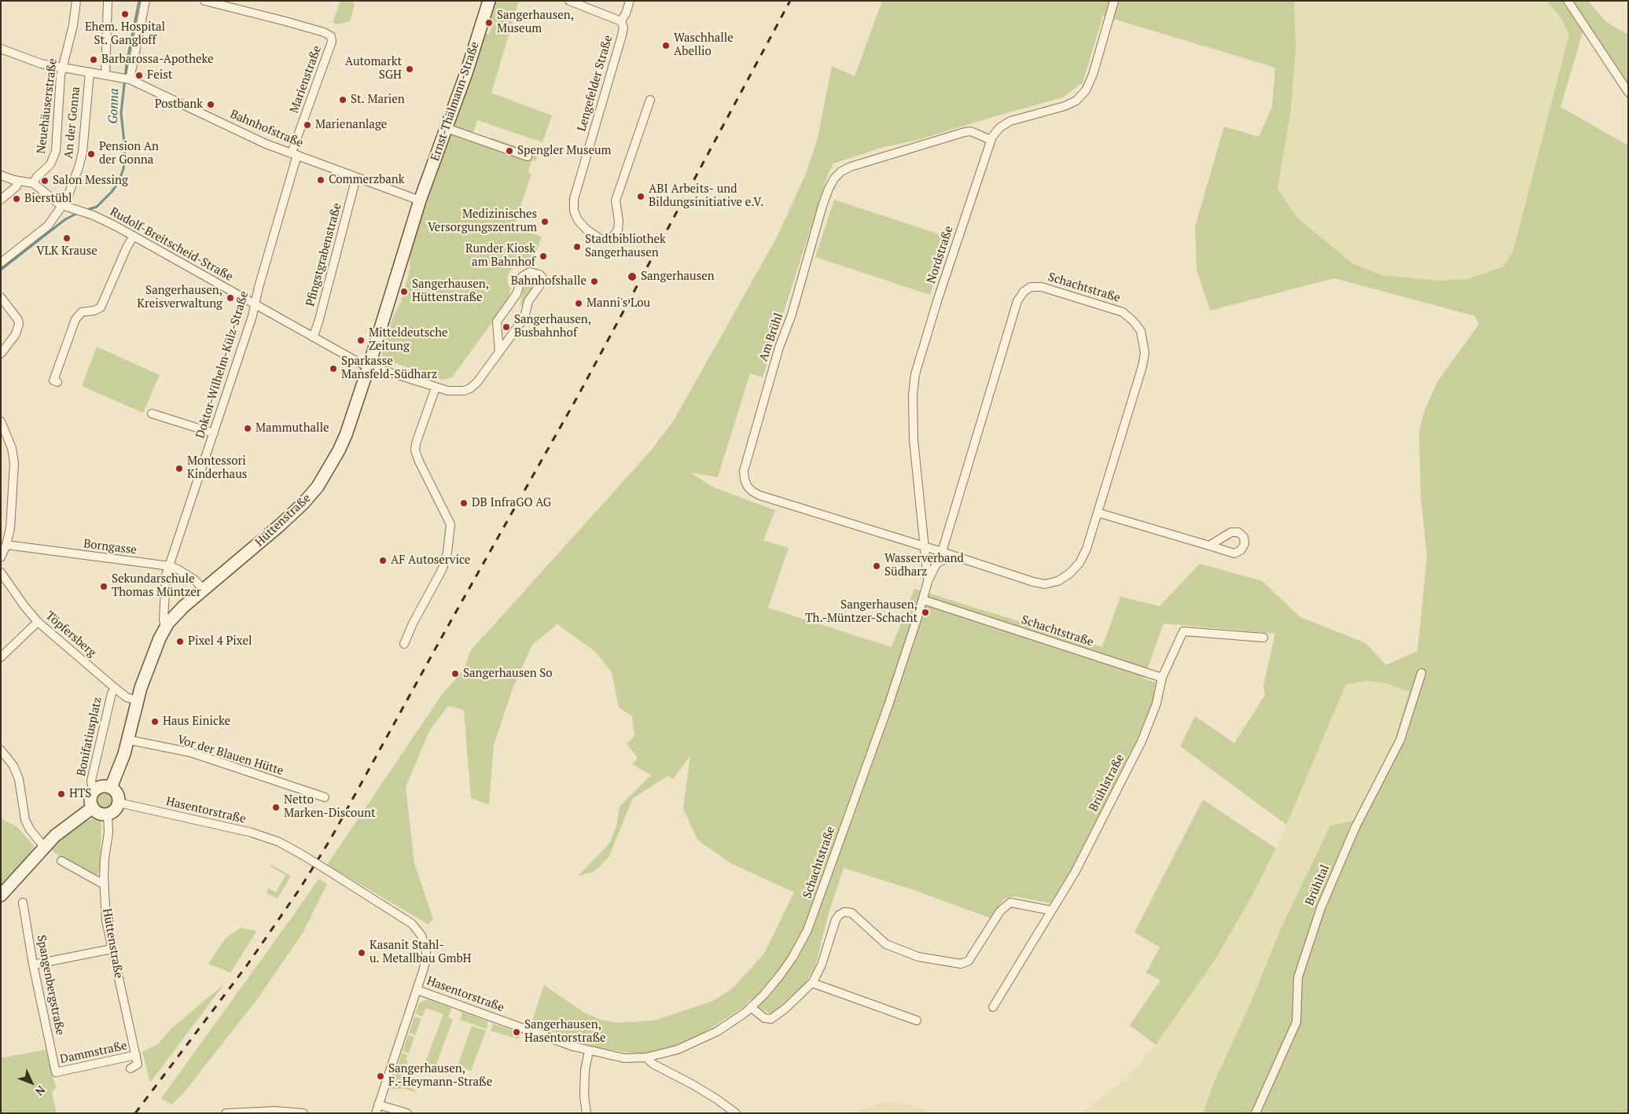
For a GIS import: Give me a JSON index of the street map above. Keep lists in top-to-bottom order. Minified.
{"streets":{"street":["Marienstraße","Lengefelder Straße","Ernst-Thälmann-Straße","Neuehäuserstraße","An der Gonna","Bahnhofstraße","Rudolf-Breitscheid-Straße","Pfingstgrabenstraße","Nordstraße","Schachtstraße","Am Brühl","Doktor-Wilhelm-Külz-Straße","Hüttenstraße","Borngasse","Töpfersberg","Bonifatiusplatz","Vor der Blauen Hütte","Brühlstraße","Hasentorstraße","Brühltal","Spangenbergstraße","Dammstraße"]},"crossings":[["Marienstraße","Bahnhofstraße"],["Marienstraße","Doktor-Wilhelm-Külz-Straße"],["Ernst-Thälmann-Straße","Bahnhofstraße"],["Ernst-Thälmann-Straße","Hüttenstraße"],["Neuehäuserstraße","Bahnhofstraße"],["An der Gonna","Bahnhofstraße"],["An der Gonna","Rudolf-Breitscheid-Straße"],["Bahnhofstraße","Pfingstgrabenstraße"],["Bahnhofstraße","Doktor-Wilhelm-Külz-Straße"],["Bahnhofstraße","Hüttenstraße"],["Rudolf-Breitscheid-Straße","Pfingstgrabenstraße"],["Rudolf-Breitscheid-Straße","Doktor-Wilhelm-Külz-Straße"],["Rudolf-Breitscheid-Straße","Hüttenstraße"],["Nordstraße","Schachtstraße"],["Nordstraße","Am Brühl"],["Schachtstraße","Am Brühl"],["Schachtstraße","Brühlstraße"],["Schachtstraße","Hasentorstraße"],["Doktor-Wilhelm-Külz-Straße","Hüttenstraße"],["Doktor-Wilhelm-Külz-Straße","Borngasse"],["Hüttenstraße","Borngasse"],["Hüttenstraße","Töpfersberg"],["Hüttenstraße","Bonifatiusplatz"],["Hüttenstraße","Vor der Blauen Hütte"],["Hüttenstraße","Hasentorstraße"],["Hüttenstraße","Dammstraße"],["Töpfersberg","Bonifatiusplatz"],["Bonifatiusplatz","Hasentorstraße"],["Spangenbergstraße","Dammstraße"]],"water":["Gonna"],"places":["Ehem. Hospital St. Gangloff","Sangerhausen, Museum","Waschhalle Abellio","Barbarossa-Apotheke","Automarkt SGH","Feist","St. Marien","Postbank","Marienanlage","Spengler Museum","Pension An der Gonna","Commerzbank","Salon Messing","ABI Arbeits- und Bildungsinitiative e.V.","Bierstübl","Medizinisches Versorgungszentrum","VLK Krause","Stadtbibliothek Sangerhausen","Runder Kiosk am Bahnhof","Sangerhausen","Bahnhofshalle","Sangerhausen, Hüttenstraße","Sangerhausen, Kreisverwaltung","Manni's Lou","Sangerhausen, Busbahnhof","Mitteldeutsche Zeitung","Sparkasse Mansfeld-Südharz","Mammuthalle","Montessori Kinderhaus","DB InfraGO AG","AF Autoservice","Wasserverband Südharz","Sekundarschule Thomas Müntzer","Sangerhausen, Th.-Müntzer-Schacht","Pixel 4 Pixel","Sangerhausen So","Haus Einicke","HTS","Netto Marken-Discount","Kasanit Stahl- u. Metallbau GmbH","Sangerhausen, Hasentorstraße","Sangerhausen, F.-Heymann-Straße"],"north":"bottom right"}
